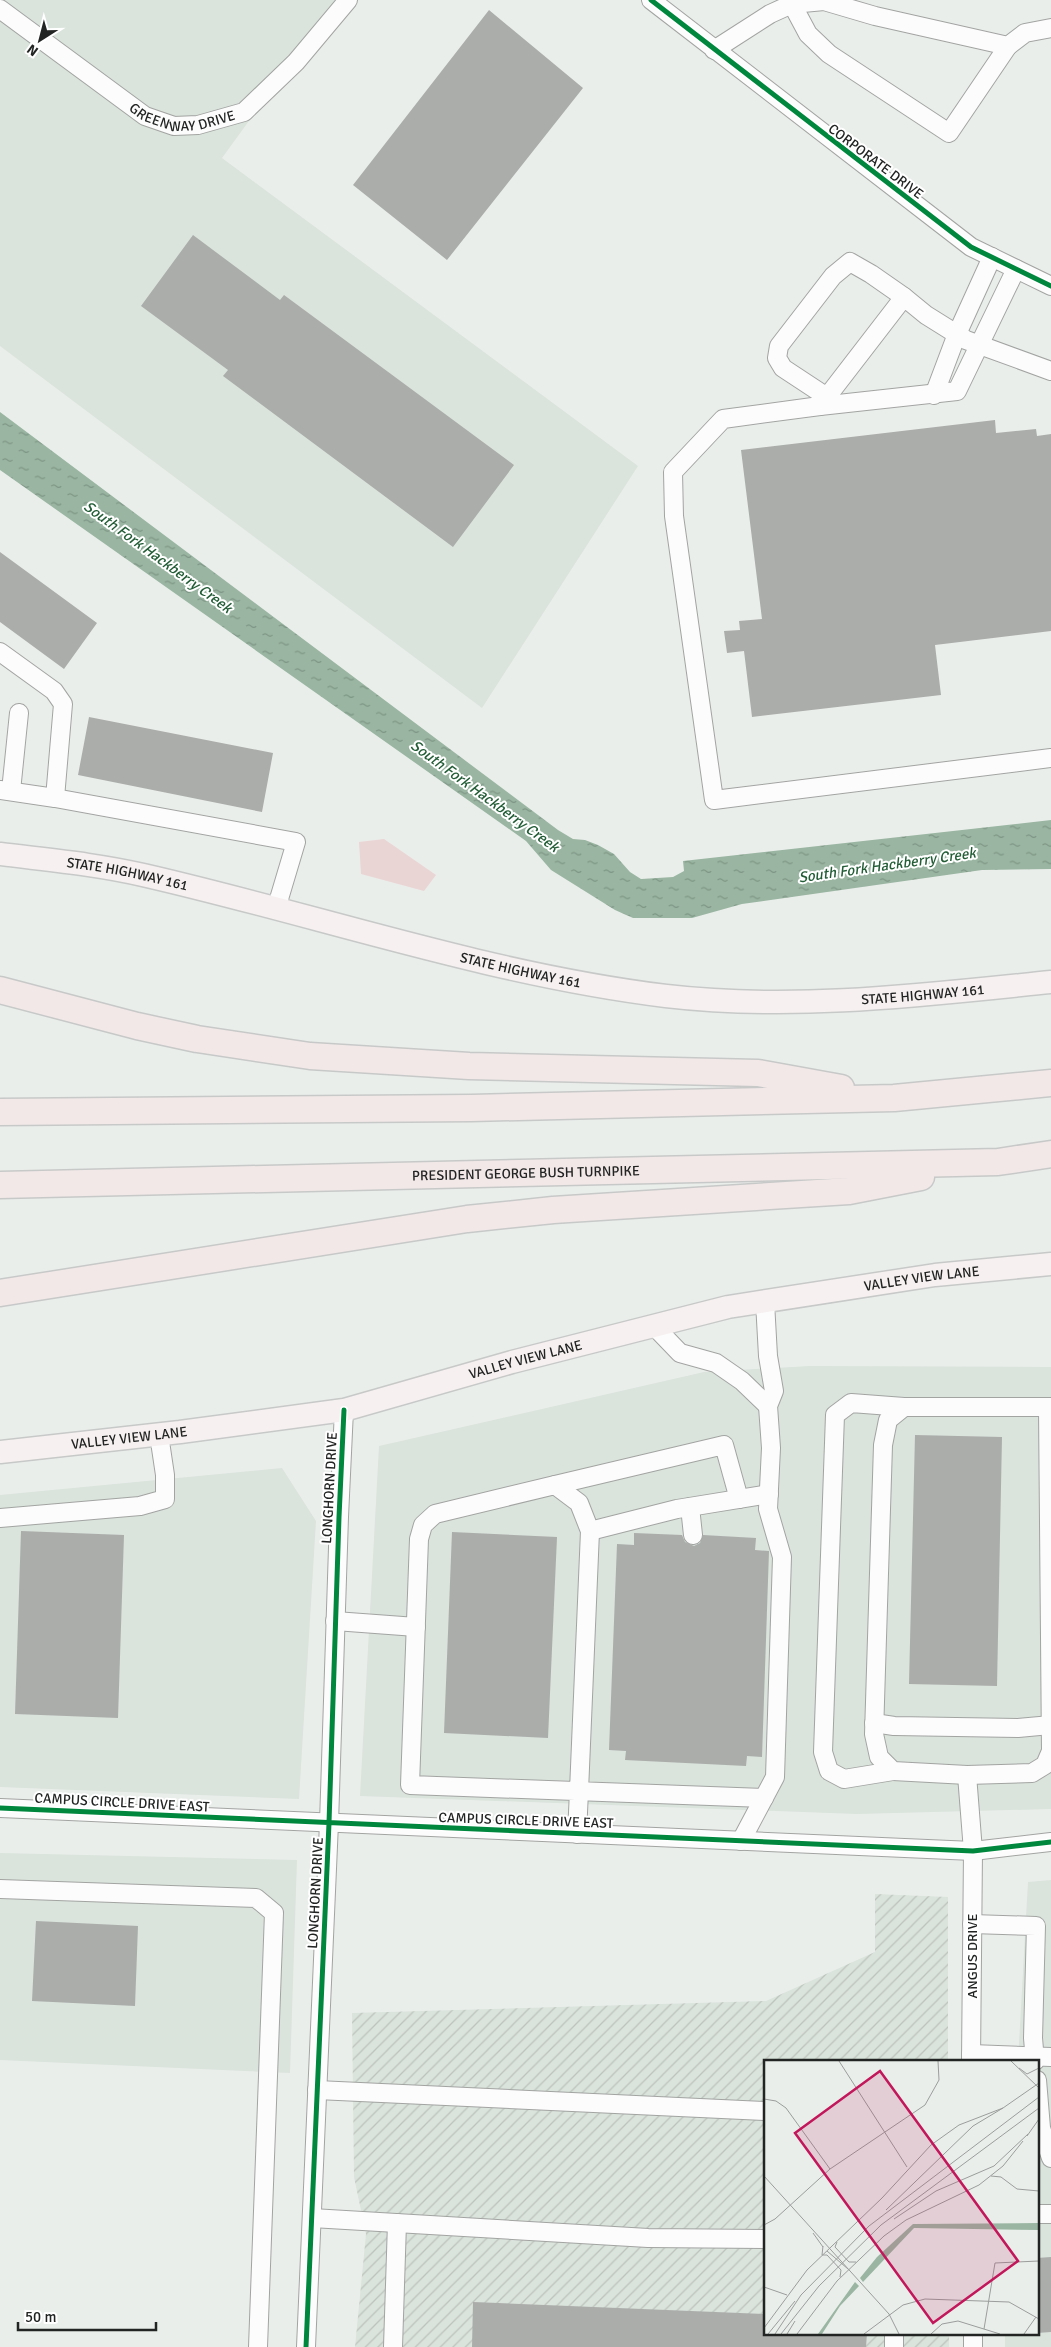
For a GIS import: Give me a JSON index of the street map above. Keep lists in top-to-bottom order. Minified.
{"streets":{"highway":["PRESIDENT GEORGE BUSH TURNPIKE"],"main road":["STATE HIGHWAY 161","VALLEY VIEW LANE"],"street":["GREENWAY DRIVE","CORPORATE DRIVE","LONGHORN DRIVE","CAMPUS CIRCLE DRIVE EAST","ANGUS DRIVE"]},"crossings":[["VALLEY VIEW LANE","LONGHORN DRIVE"],["LONGHORN DRIVE","CAMPUS CIRCLE DRIVE EAST"],["CAMPUS CIRCLE DRIVE EAST","ANGUS DRIVE"]],"water":["South Fork Hackberry Creek"],"scale_bar":"50 m","north":"bottom left"}
